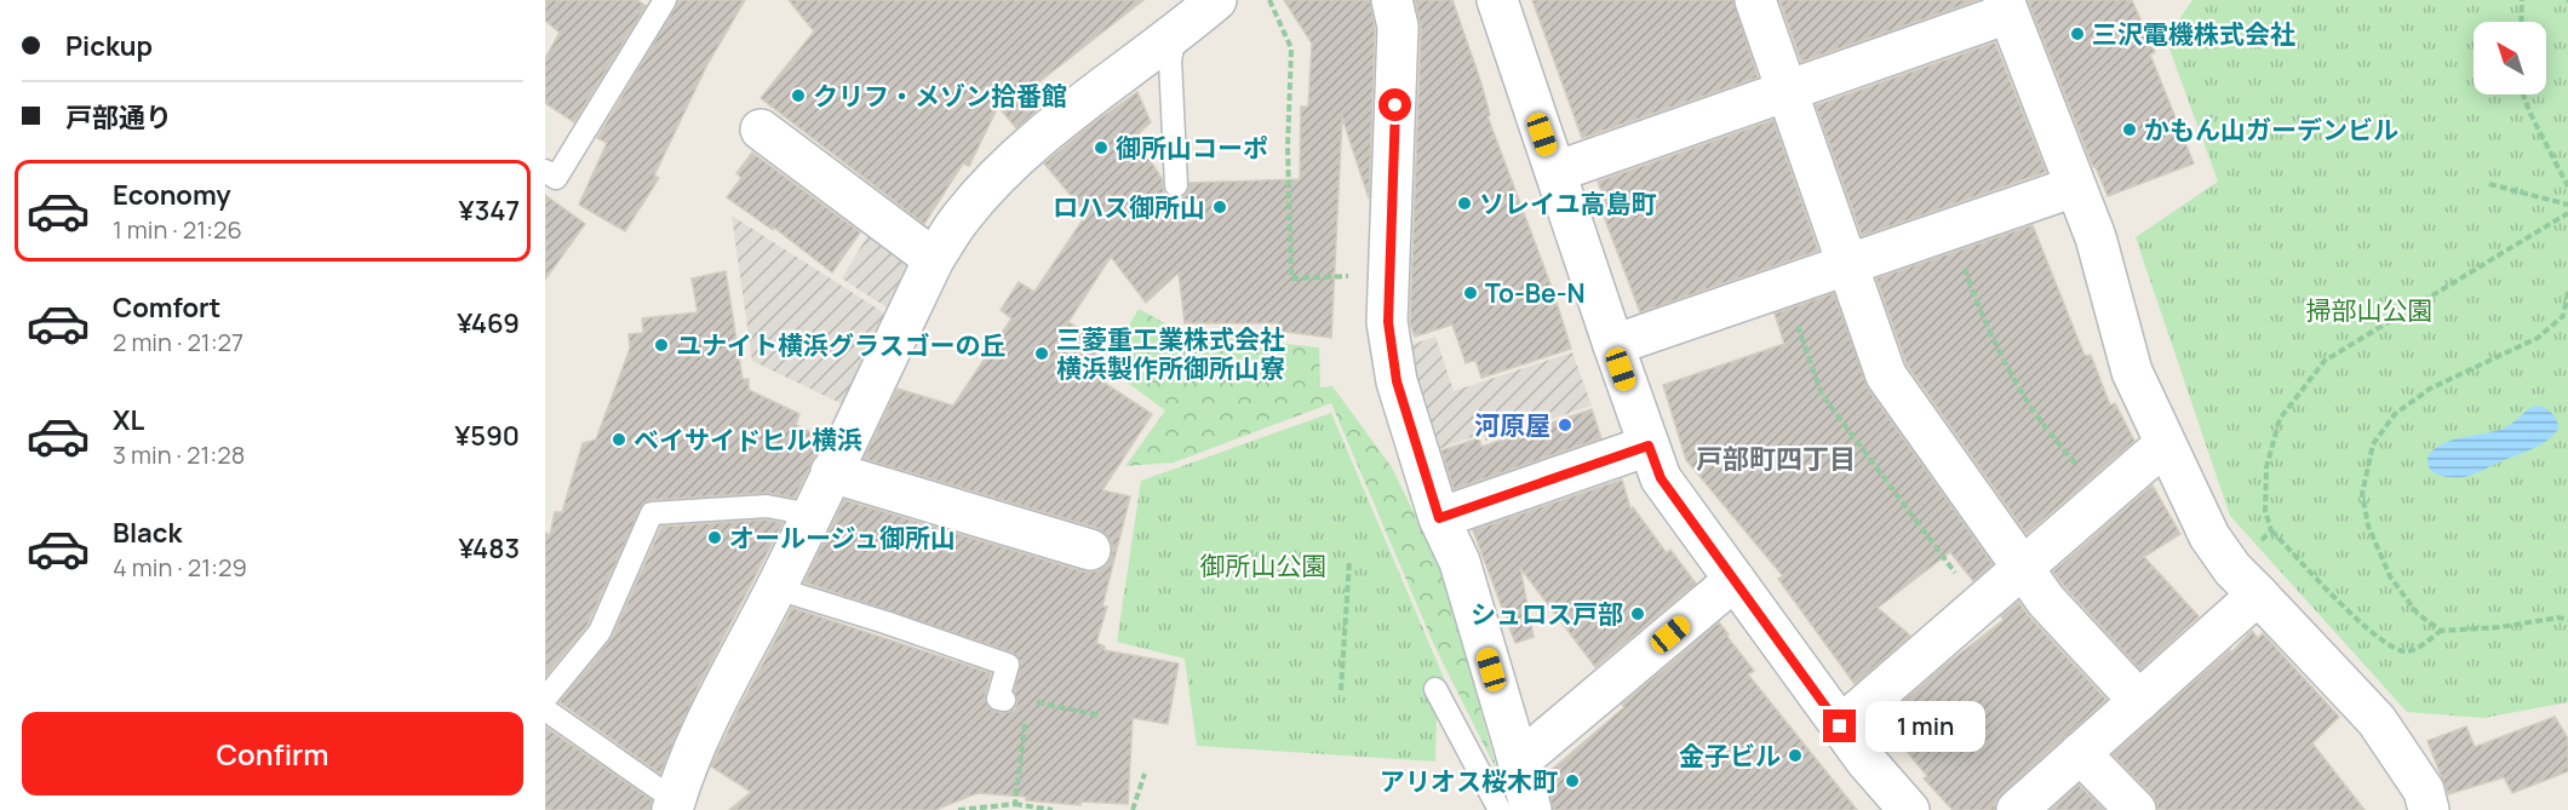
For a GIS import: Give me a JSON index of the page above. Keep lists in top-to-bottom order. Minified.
{"districts":["戸部町四丁目"],"parks":["掃部山公園","御所山公園"],"places":["三沢電機株式会社","クリフ・メゾン拾番館","かもん山ガーデンビル","御所山コーポ","ソレイユ高島町","ロハス御所山","To-Be-N","ユナイト横浜グラスゴーの丘","三菱重工業株式会社 横浜製作所御所山寮","河原屋","ベイサイドヒル横浜","オールージュ御所山","シュロス戸部","金子ビル","アリオス桜木町"],"north":"top left","page":{"banner":["Pickup","戸部通り"],"list":[{"name":"Economy","note":"1 min · 21:26","value":"¥347"},{"name":"Comfort","note":"2 min · 21:27","value":"¥469"},{"name":"XL","note":"3 min · 21:28","value":"¥590"},{"name":"Black","note":"4 min · 21:29","value":"¥483"}],"buttons":"Confirm","bubble":"1 min"}}
